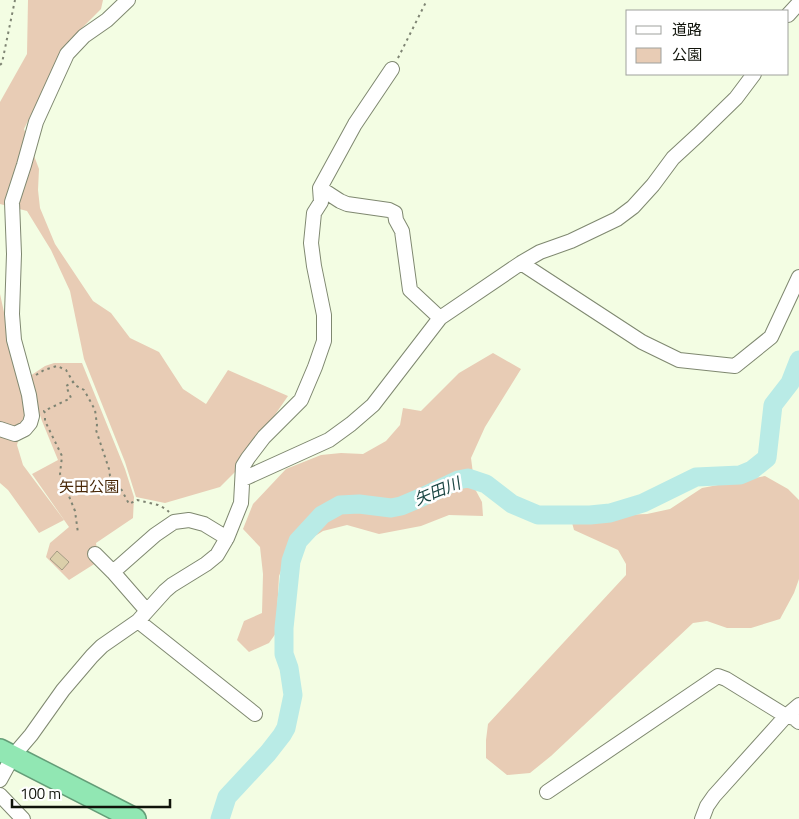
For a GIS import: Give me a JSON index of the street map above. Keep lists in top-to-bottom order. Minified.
{"water":["矢田川"],"parks":["矢田公園"],"legend":["道路","公園"],"scale_bar":"100 m"}
